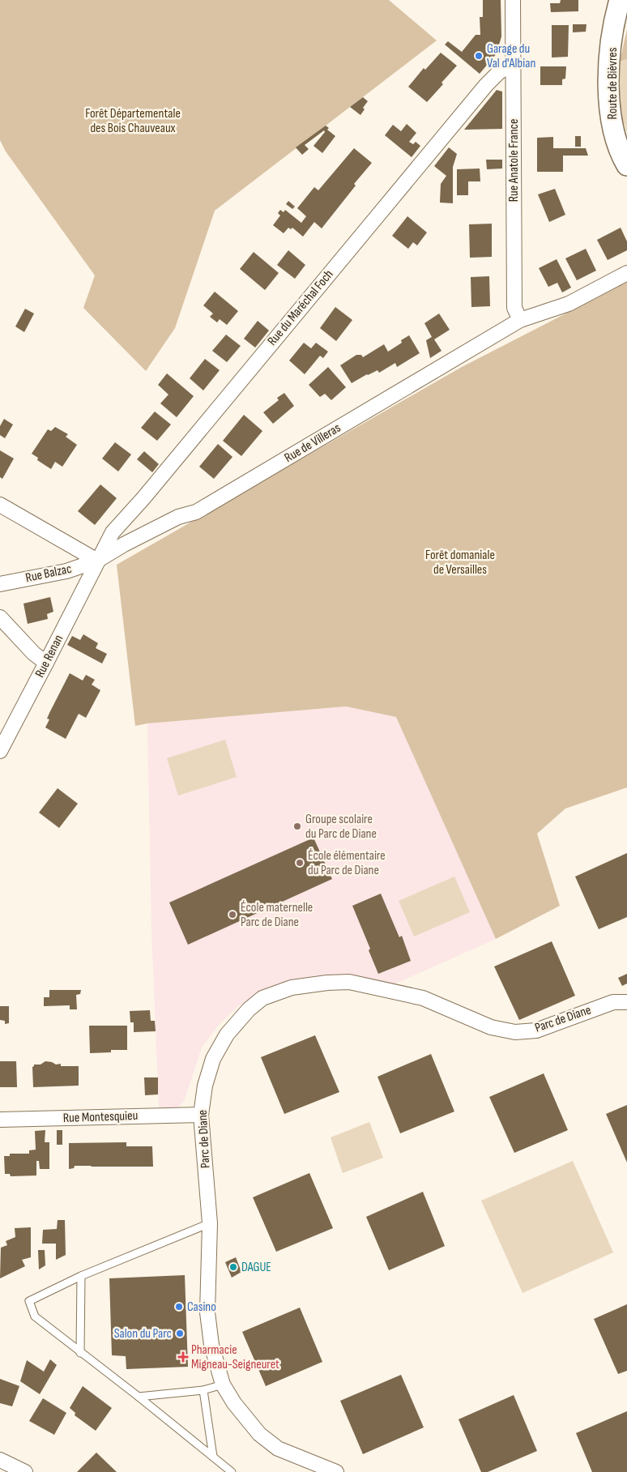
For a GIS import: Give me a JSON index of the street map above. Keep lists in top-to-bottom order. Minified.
{"streets":{"street":["Route de Bièvres","Rue Anatole France","Rue du Maréchal Foch","Rue de Villeras","Rue Balzac","Rue Renan","Parc de Diane","Rue Montesquieu"]},"crossings":[["Rue Anatole France","Rue du Maréchal Foch"],["Rue Anatole France","Rue de Villeras"],["Rue du Maréchal Foch","Rue de Villeras"],["Rue du Maréchal Foch","Rue Balzac"],["Rue du Maréchal Foch","Rue Renan"],["Rue de Villeras","Rue Balzac"],["Rue de Villeras","Rue Renan"],["Rue Balzac","Rue Renan"],["Parc de Diane","Rue Montesquieu"]],"parks":["Forêt Départementale des Bois Chauveaux","Forêt domaniale de Versailles"],"places":{"other":["Garage du Val d'Albian","Groupe scolaire du Parc de Diane","École élémentaire du Parc de Diane","École maternelle Parc de Diane","DAGUE","Casino","Salon du Parc"],"health":["Pharmacie Migneau-Seigneuret"]}}
